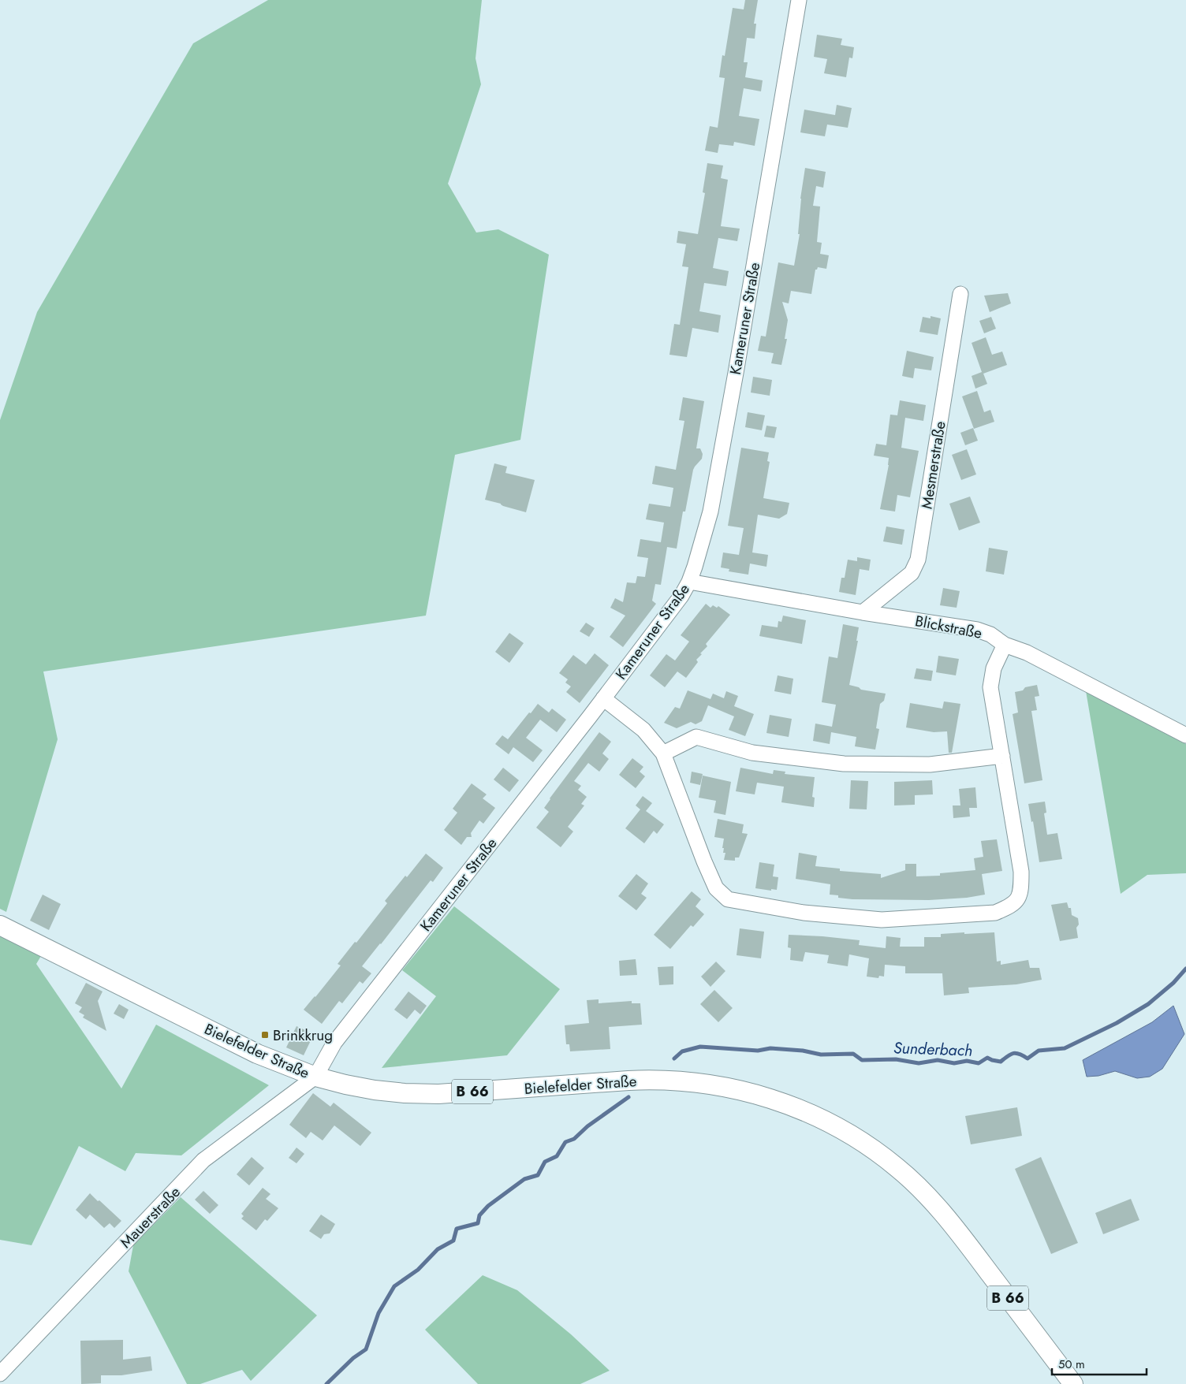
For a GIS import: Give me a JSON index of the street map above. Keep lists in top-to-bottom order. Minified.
{"streets":{"main road":["Bielefelder Straße","B 66"],"street":["Kameruner Straße","Mesmerstraße","Blickstraße","Mauerstraße"]},"crossings":[["Kameruner Straße","Blickstraße"],["Kameruner Straße","Bielefelder Straße"],["Kameruner Straße","Mauerstraße"],["Mesmerstraße","Blickstraße"],["Bielefelder Straße","Mauerstraße"]],"water":["Sunderbach"],"places":{"transit":["Brinkkrug"]},"scale_bar":"50 m"}
